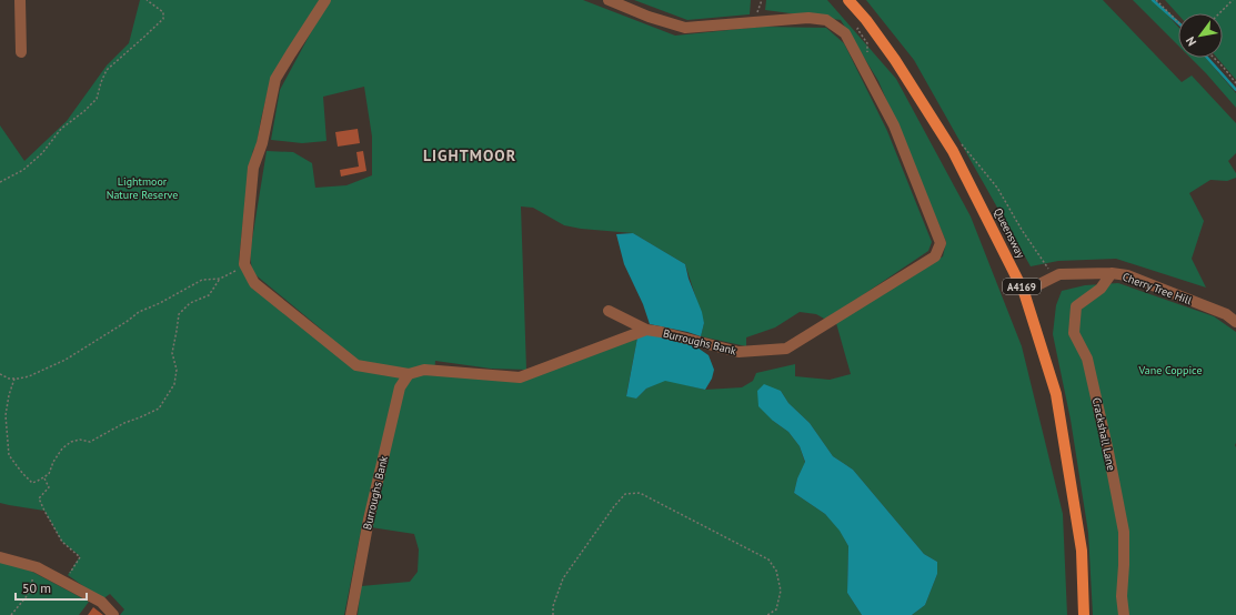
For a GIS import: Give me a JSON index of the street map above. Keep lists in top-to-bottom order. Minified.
{"streets":{"main road":["Queensway","A4169"],"street":["Cherry Tree Hill","Burroughs Bank","Crackshall Lane"]},"crossings":[["Queensway","Cherry Tree Hill"],["Cherry Tree Hill","Crackshall Lane"]],"districts":["LIGHTMOOR"],"parks":["Lightmoor Nature Reserve","Vane Coppice"],"scale_bar":"50 m","north":"bottom left"}
